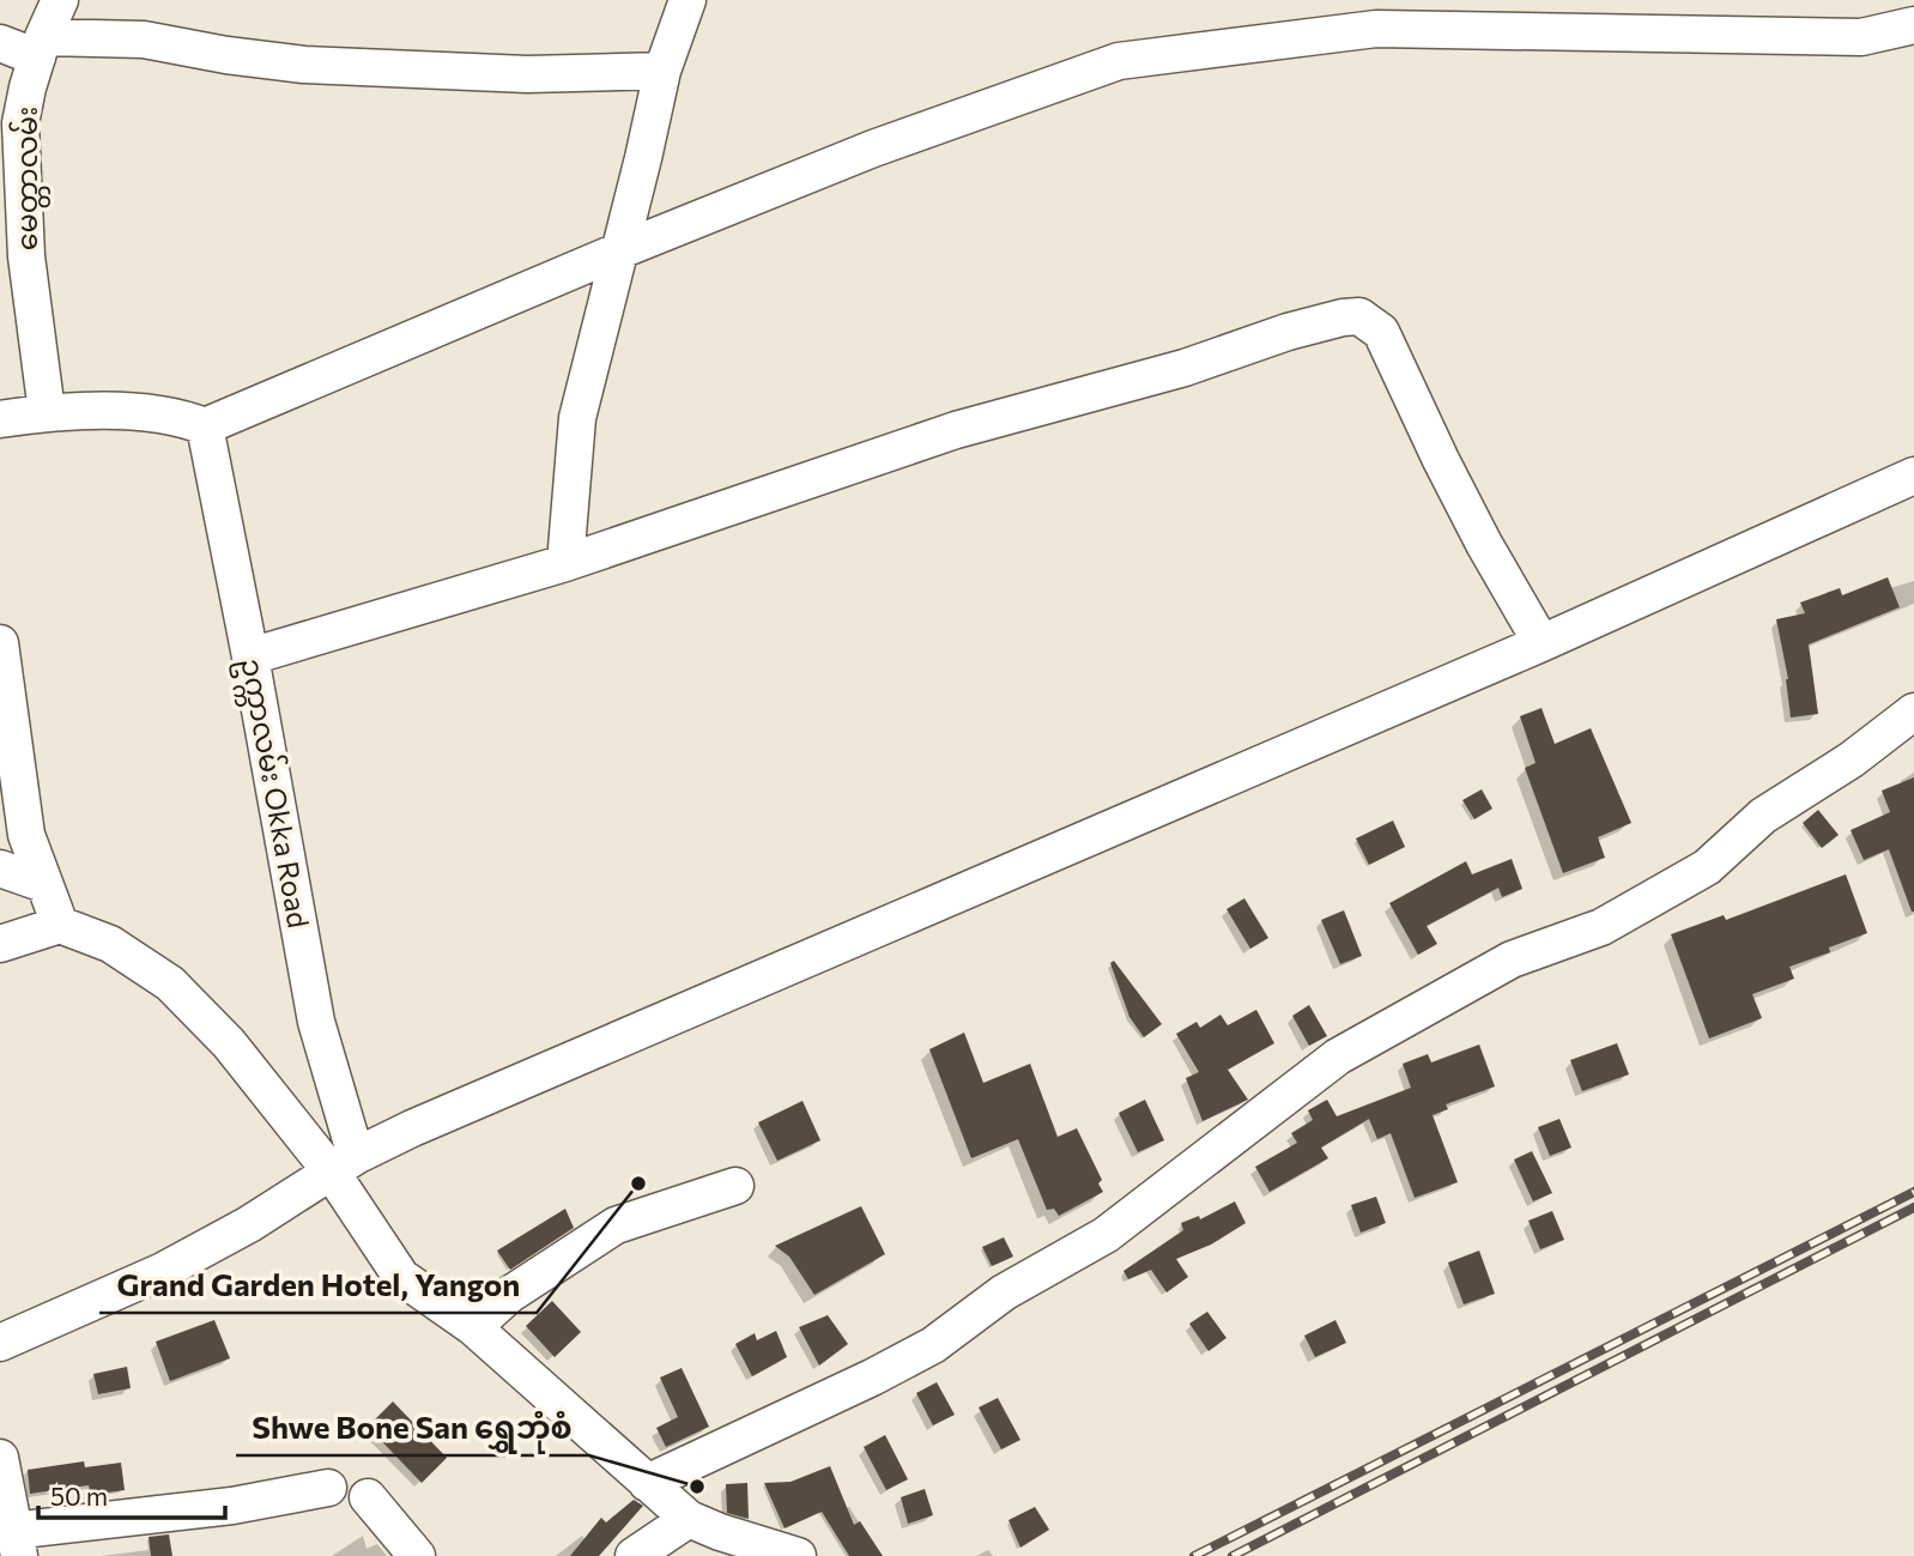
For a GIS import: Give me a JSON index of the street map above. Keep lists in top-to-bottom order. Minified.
{"streets":{"street":["မေတ္တာလမ်း","ဥက္ကာလမ်း Okka Road"]},"places":["Grand Garden Hotel, Yangon","Shwe Bone San ရွှေဘုံစံ"],"scale_bar":"50 m"}
